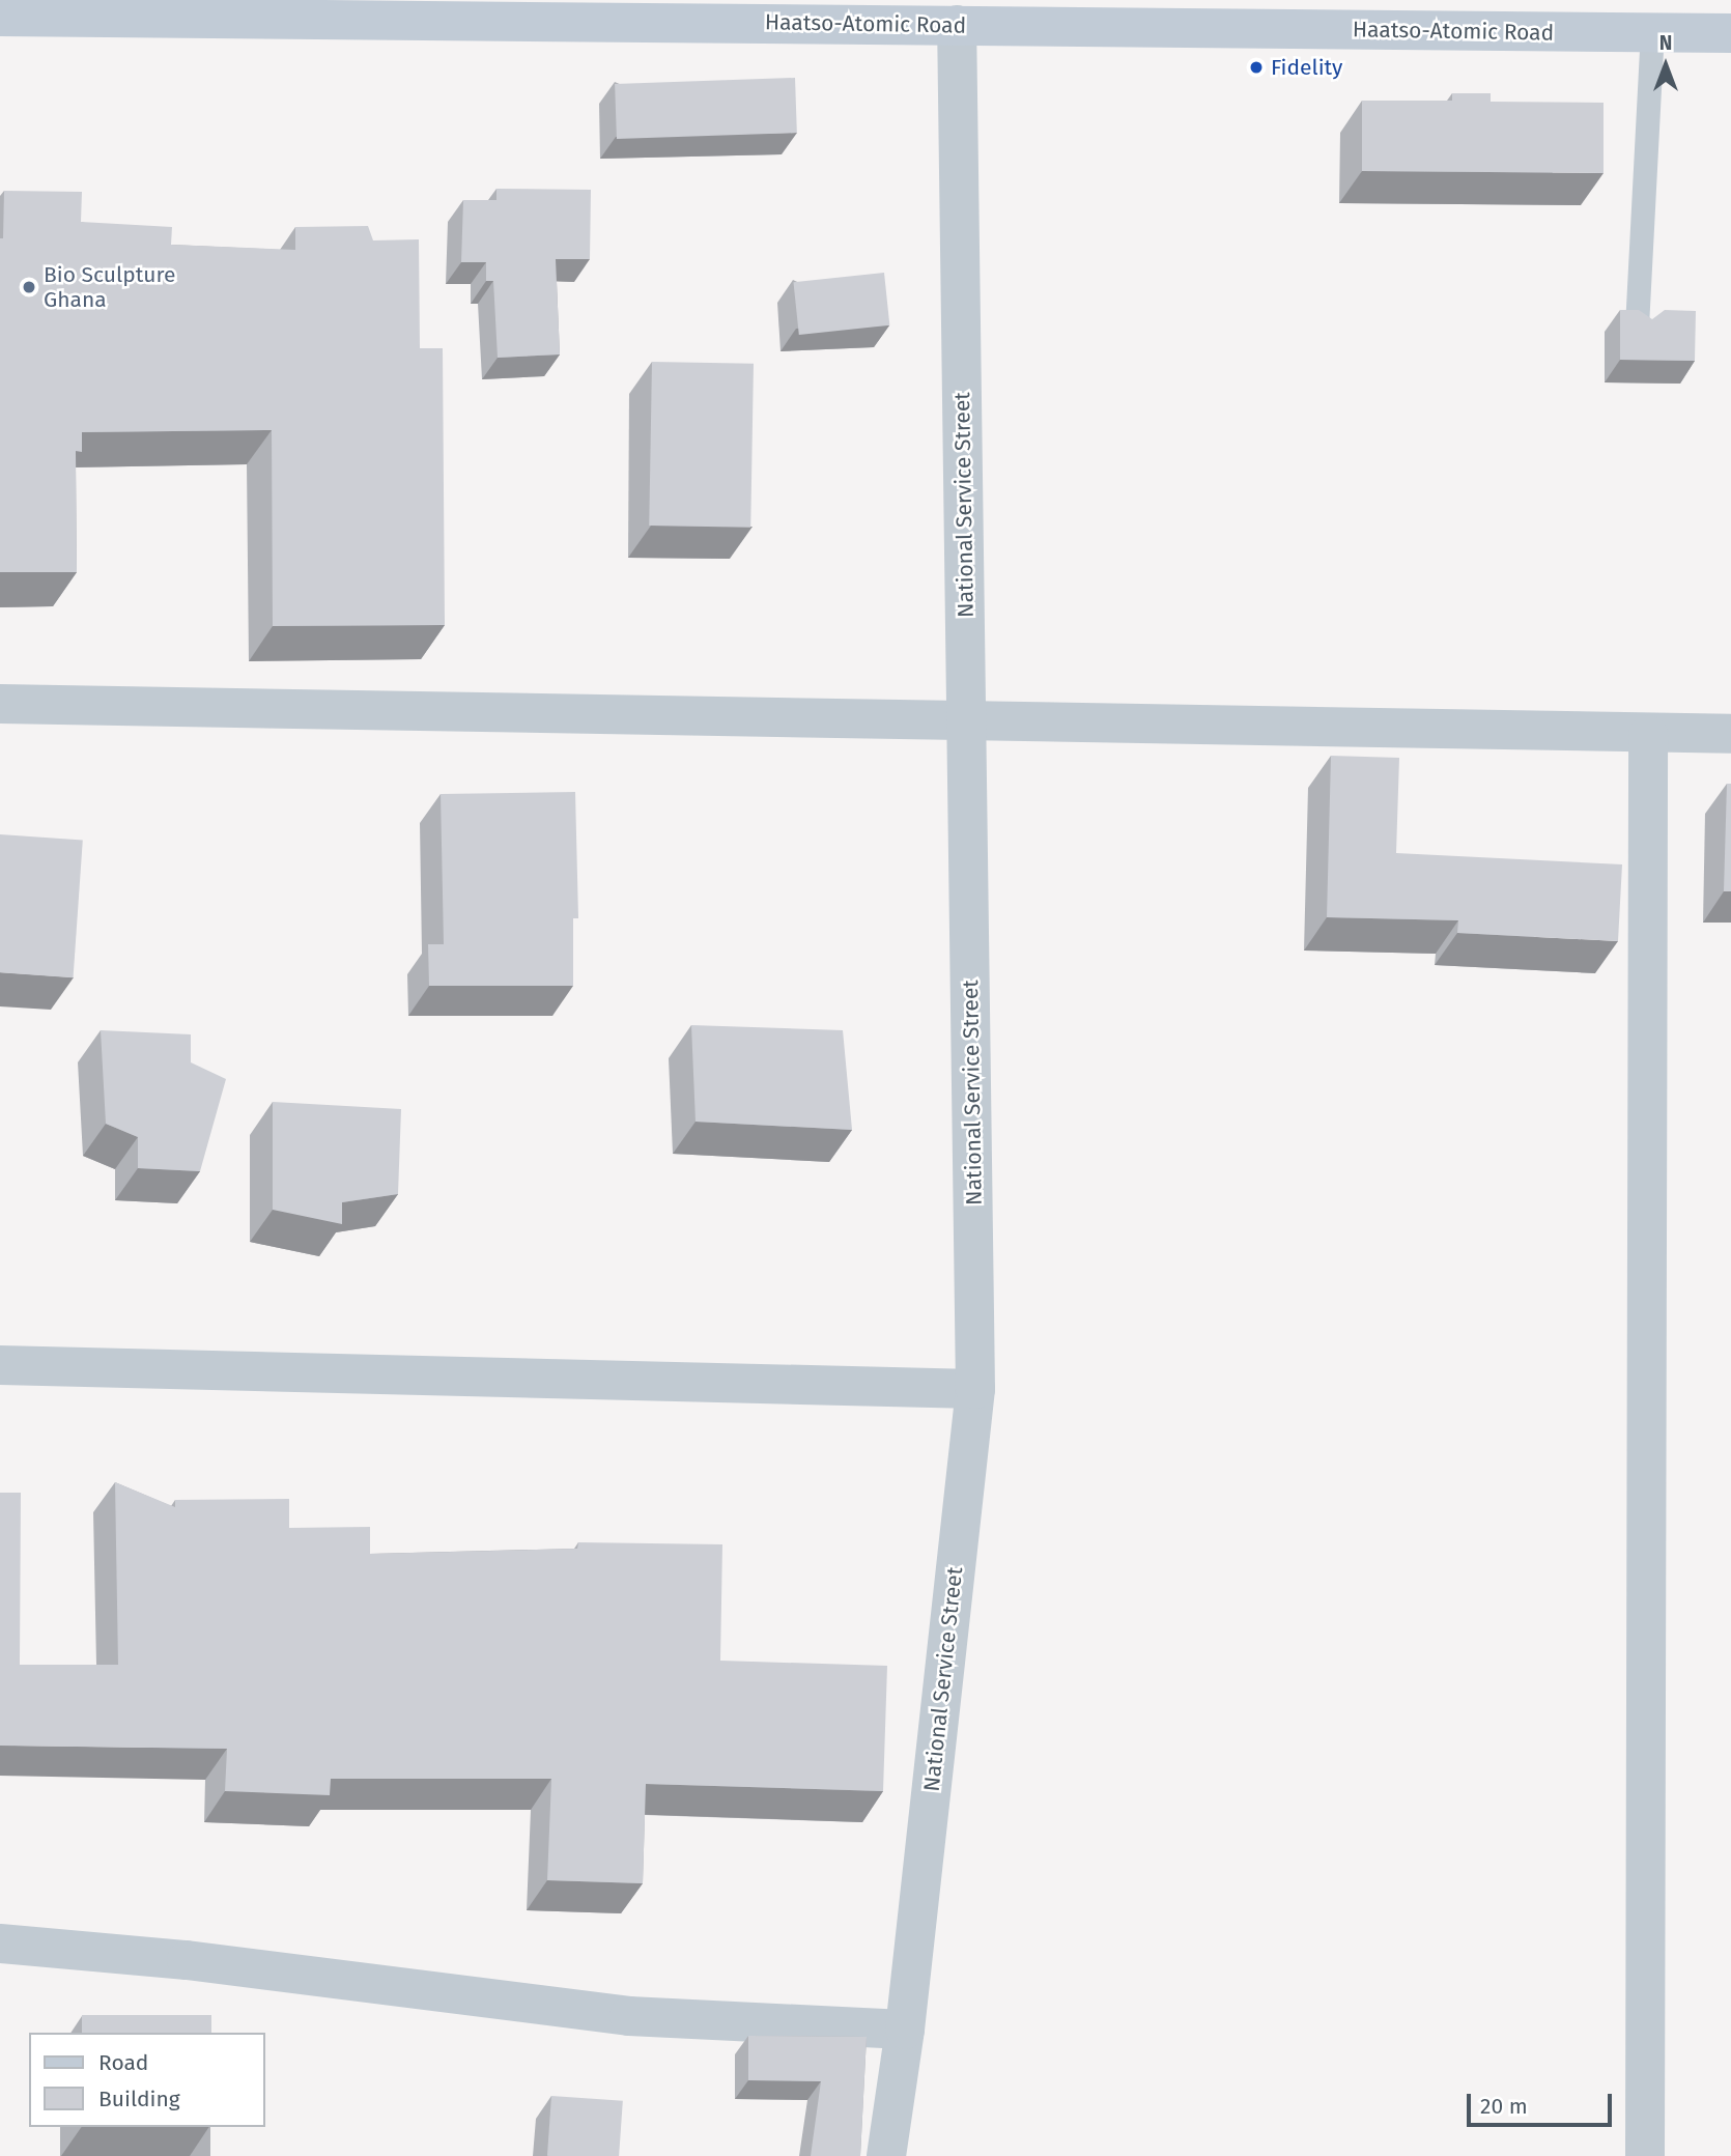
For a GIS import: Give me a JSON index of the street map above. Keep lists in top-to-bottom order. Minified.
{"streets":{"main road":["Haatso-Atomic Road"],"street":["National Service Street"]},"crossings":[["Haatso-Atomic Road","National Service Street"]],"places":["Fidelity","Bio Sculpture Ghana"],"legend":["Road","Building"],"scale_bar":"20 m","north":"top"}
